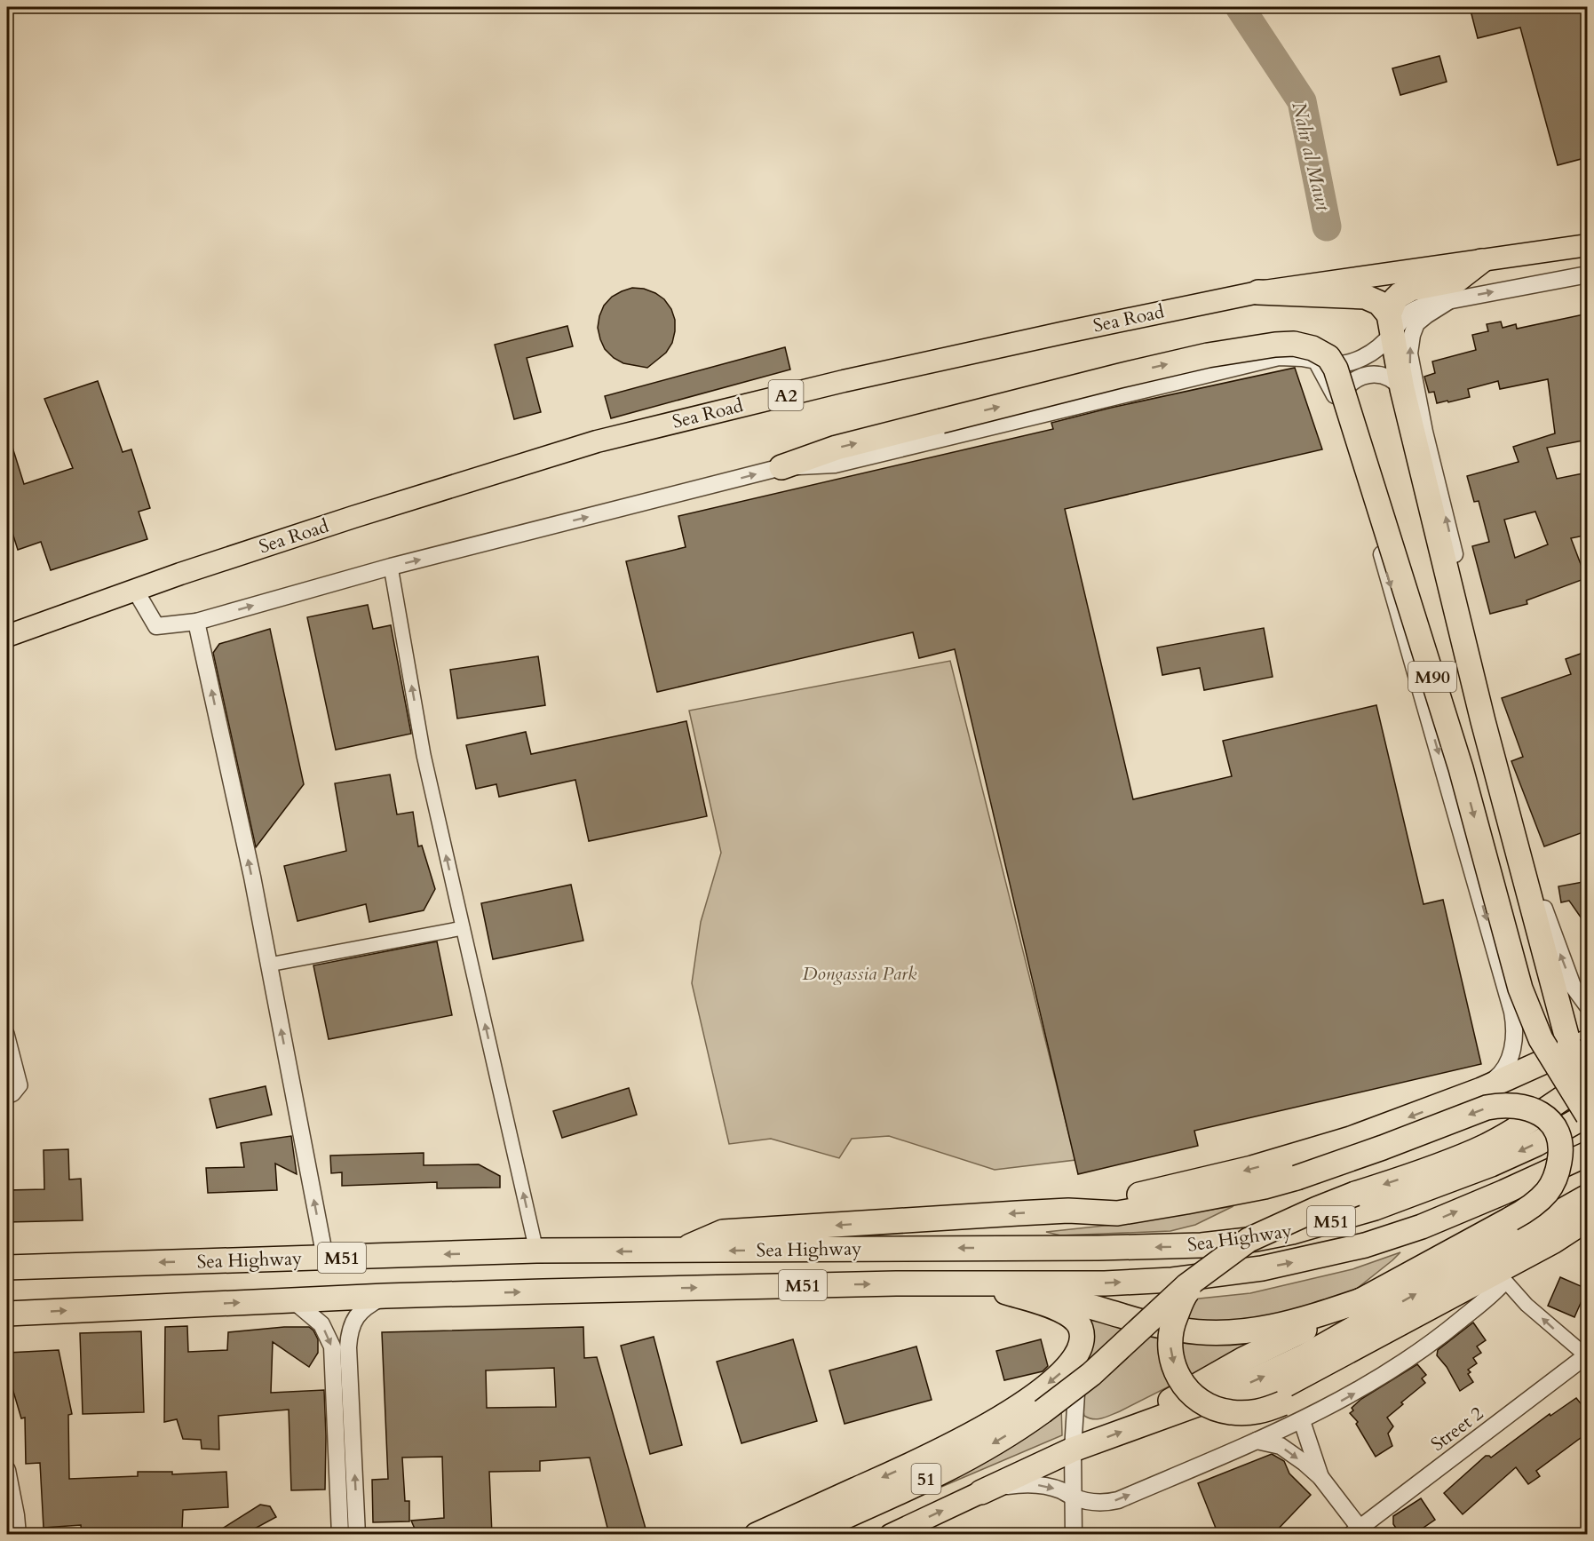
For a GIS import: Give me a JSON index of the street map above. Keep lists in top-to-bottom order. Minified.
{"streets":{"highway":["Sea Road","A2","M90","M51","Sea Highway","51"],"street":["Street 2"]},"crossings":[["M90","Sea Highway"]],"water":["Nahr al Mawt"],"parks":["Dongassia Park"]}
